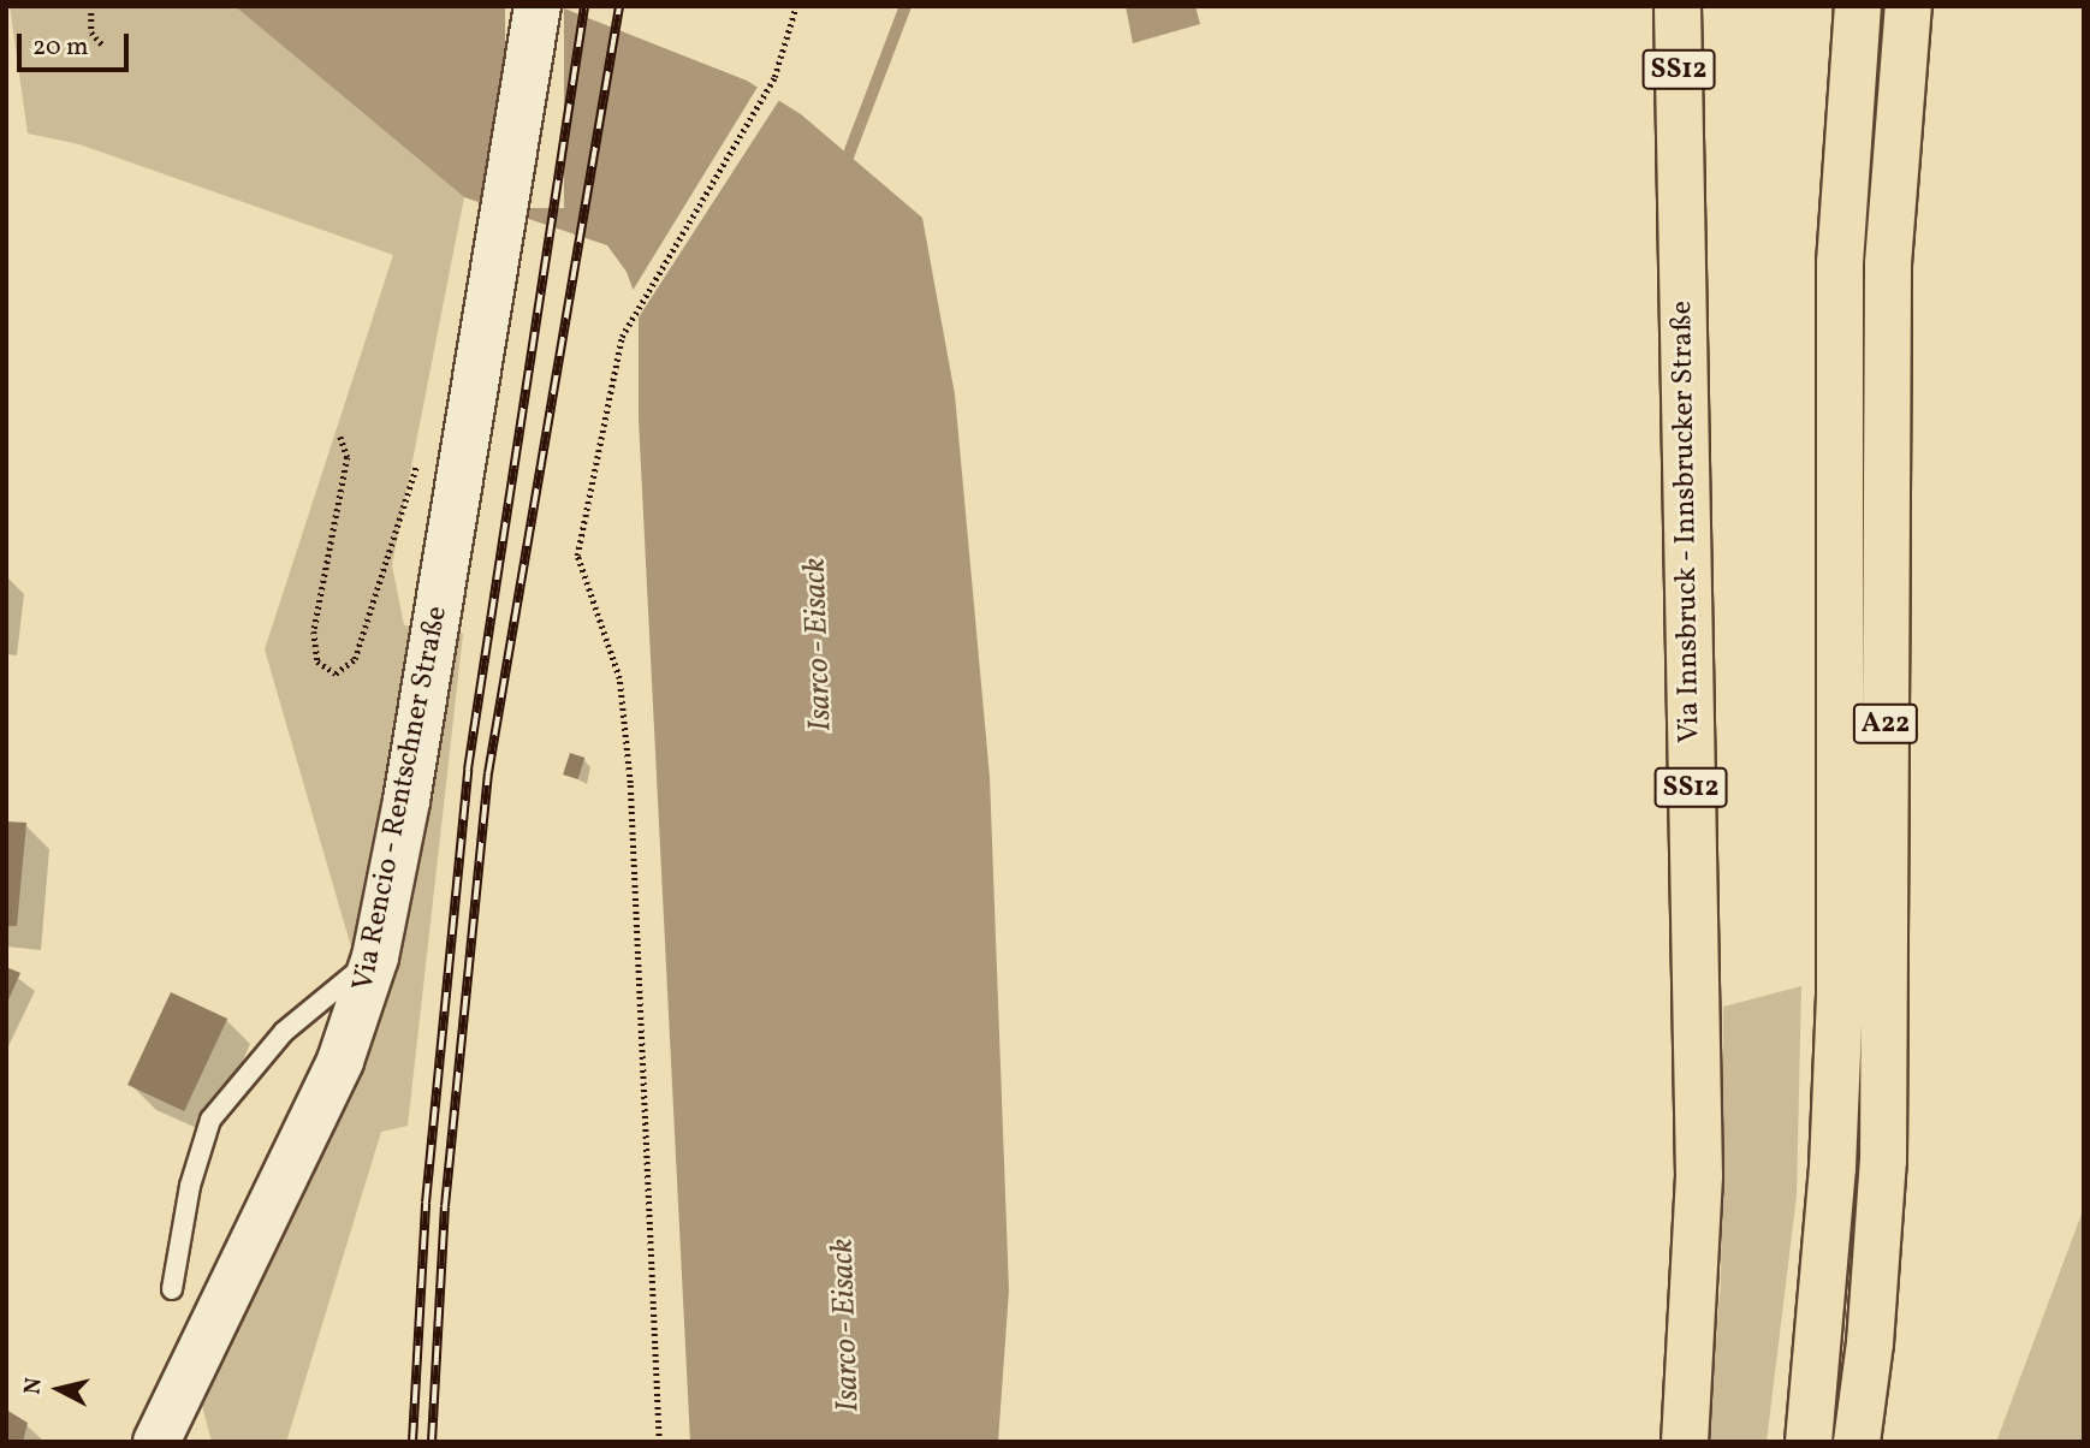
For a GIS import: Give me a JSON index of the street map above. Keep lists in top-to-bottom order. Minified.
{"streets":{"main road":["SS12","Via Innsbruck - Innsbrucker Straße","A22","Via Rencio - Rentschner Straße"]},"water":["Isarco - Eisack"],"scale_bar":"20 m","north":"left"}
